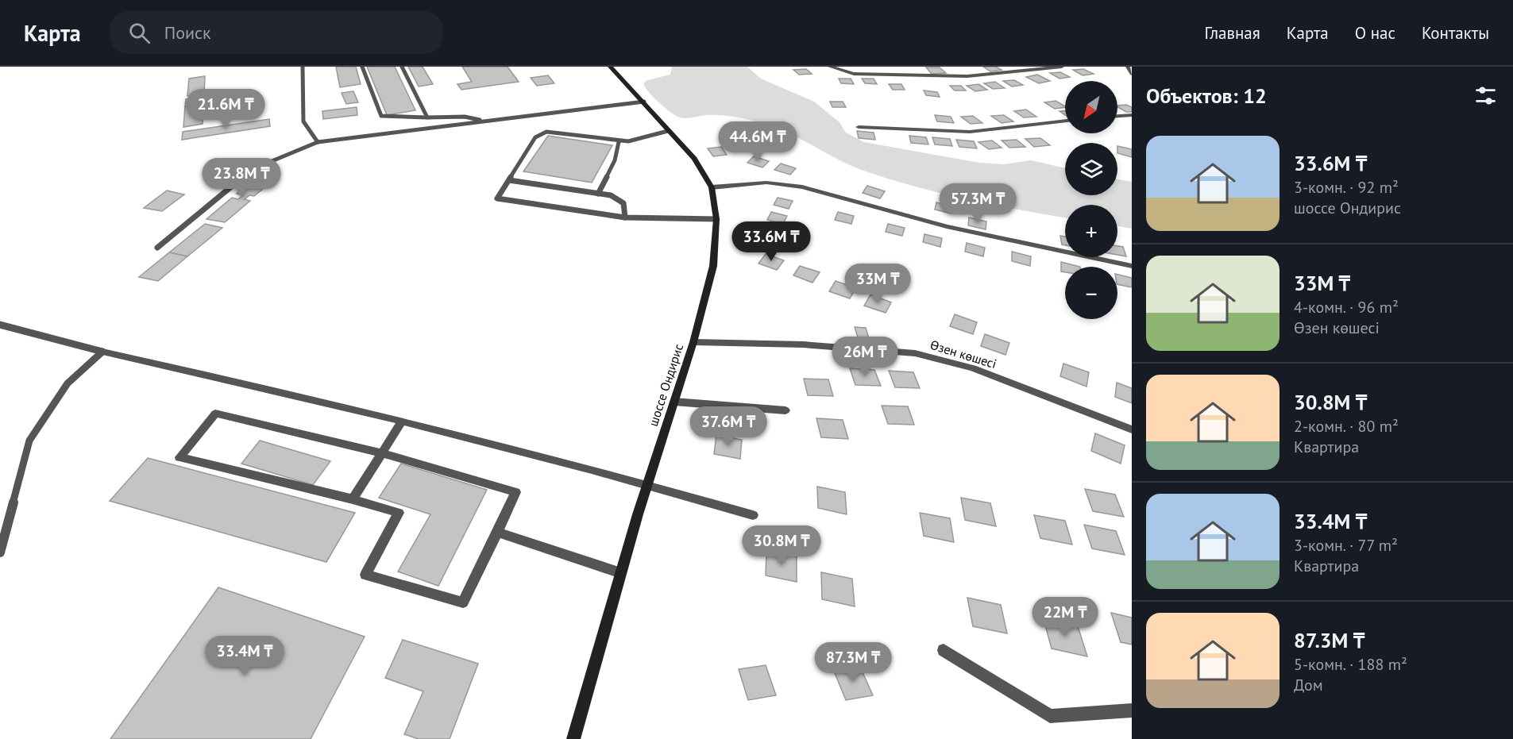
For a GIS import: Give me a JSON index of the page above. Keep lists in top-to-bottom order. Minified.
{"streets":{"main road":["шоссе Ондирис"],"street":["Өзен көшесі"]},"crossings":[["Өзен көшесі","шоссе Ондирис"]],"north":"bottom left","page":{"header":"Карта","search":"Поиск","nav":["Главная","Карта","О нас","Контакты"],"heading":"Объектов: 12","map_buttons":["+","−"],"price":["21.6M ₸","44.6M ₸","23.8M ₸","57.3M ₸","33.6M ₸","33M ₸","26M ₸","37.6M ₸","30.8M ₸","22M ₸","33.4M ₸","87.3M ₸"],"list":[{"name":"33.6M ₸","note":"3-комн. · 92 m² · шоссе Ондирис"},{"name":"33M ₸","note":"4-комн. · 96 m² · Өзен көшесі"},{"name":"30.8M ₸","note":"2-комн. · 80 m² · Квартира"},{"name":"33.4M ₸","note":"3-комн. · 77 m² · Квартира"},{"name":"87.3M ₸","note":"5-комн. · 188 m² · Дом"}]}}
